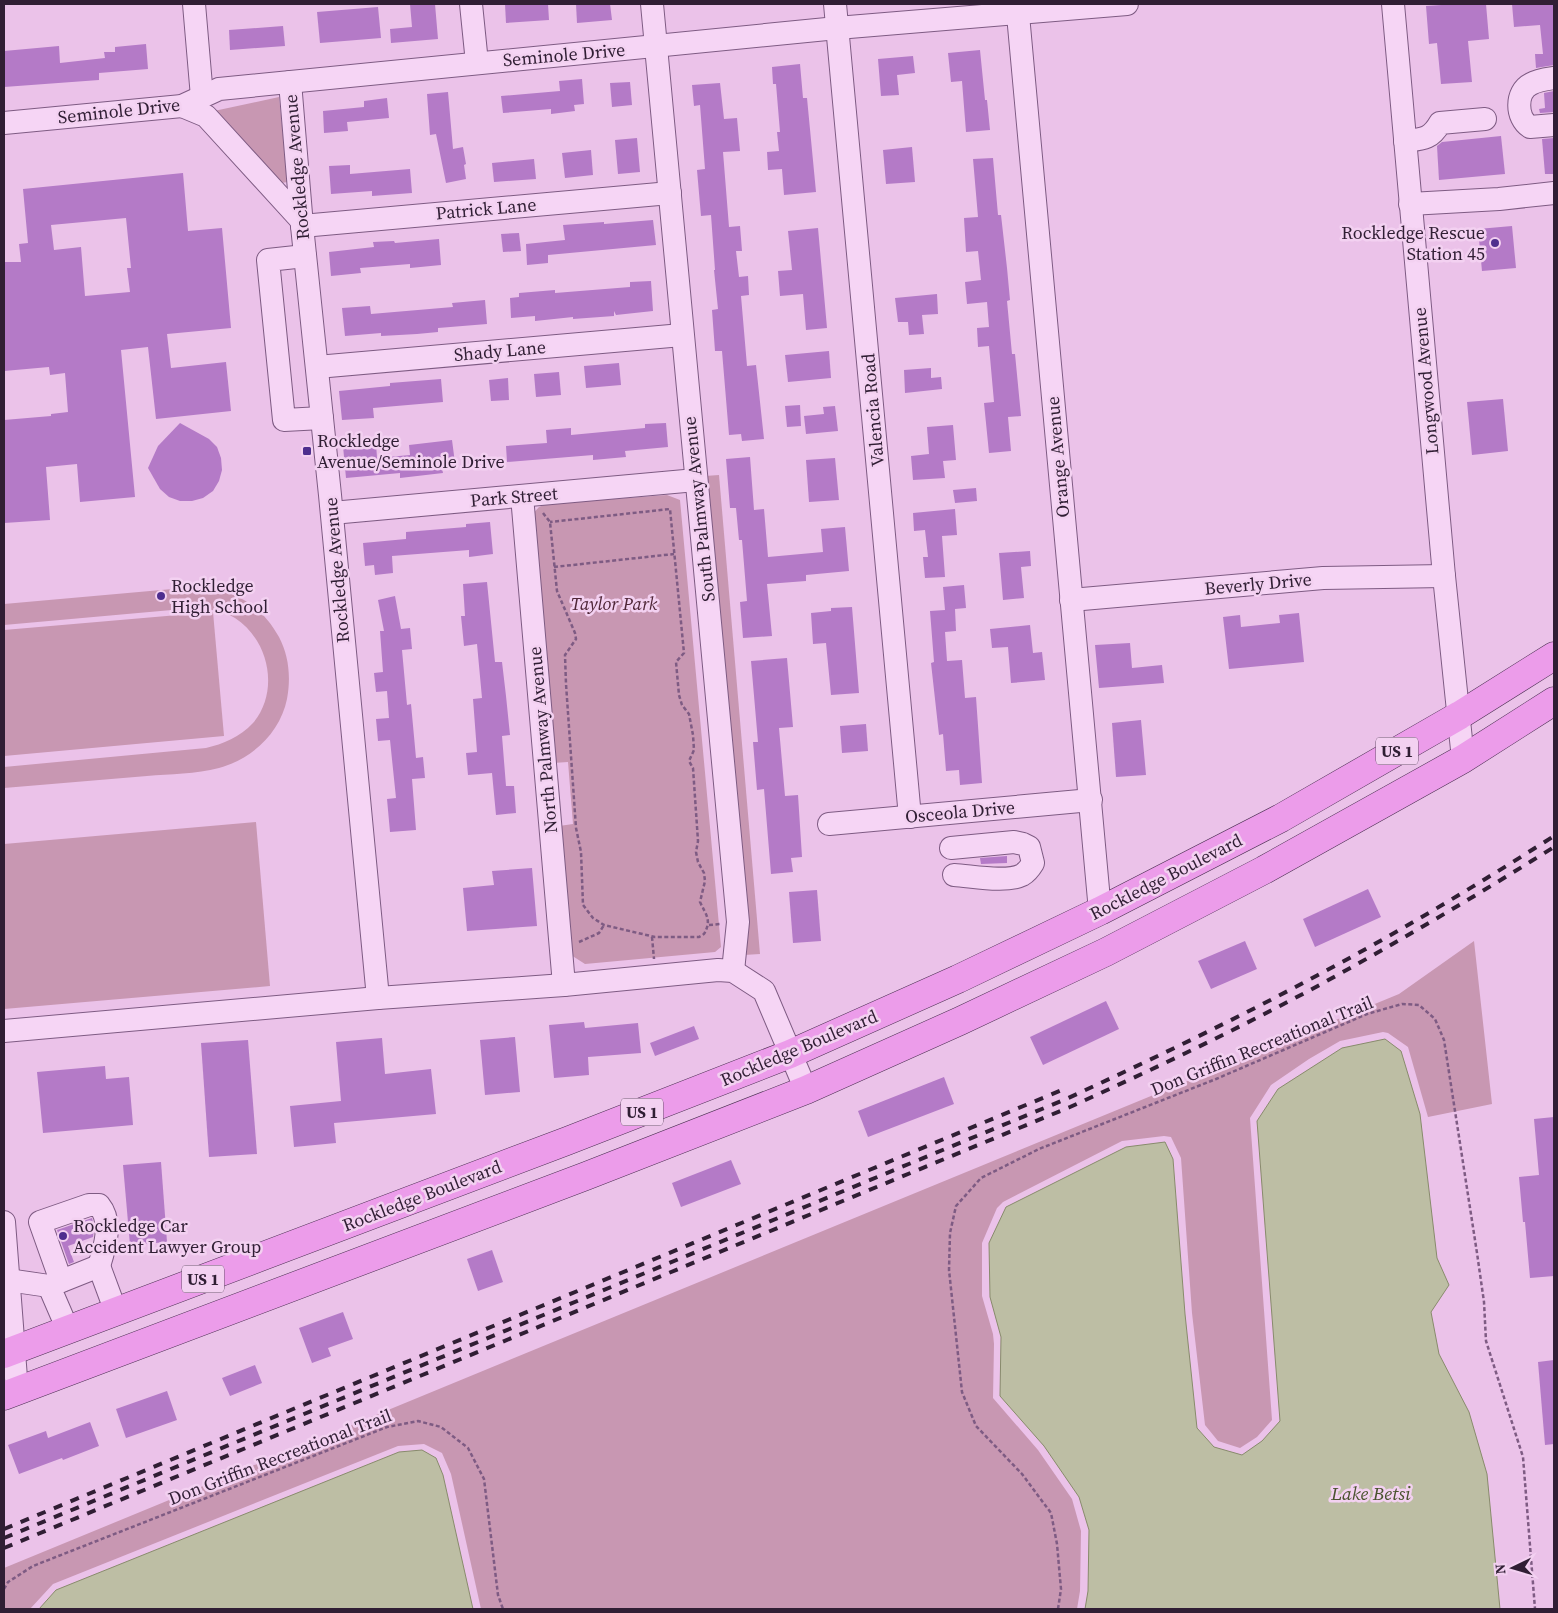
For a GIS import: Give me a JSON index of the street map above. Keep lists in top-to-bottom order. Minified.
{"streets":{"main road":["US 1","Rockledge Boulevard"],"street":["Seminole Drive","Rockledge Avenue","Patrick Lane","Shady Lane","Longwood Avenue","Valencia Road","Orange Avenue","Park Street","South Palmway Avenue","Beverly Drive","North Palmway Avenue","Osceola Drive"],"path":["Don Griffin Recreational Trail"]},"crossings":[["Seminole Drive","Rockledge Avenue"],["Seminole Drive","Valencia Road"],["Seminole Drive","Orange Avenue"],["Seminole Drive","South Palmway Avenue"],["Rockledge Avenue","Patrick Lane"],["Rockledge Avenue","Shady Lane"],["Rockledge Avenue","Park Street"],["Patrick Lane","South Palmway Avenue"],["Shady Lane","South Palmway Avenue"],["Longwood Avenue","Beverly Drive"],["Longwood Avenue","US 1"],["Longwood Avenue","Rockledge Boulevard"],["Valencia Road","Osceola Drive"],["Orange Avenue","Beverly Drive"],["Orange Avenue","Osceola Drive"],["Orange Avenue","Rockledge Boulevard"],["Park Street","South Palmway Avenue"],["Park Street","North Palmway Avenue"]],"water":["Lake Betsi"],"parks":["Taylor Park"],"places":{"other":["Rockledge Rescue Station 45","Rockledge High School","Rockledge Car Accident Lawyer Group"],"transit":["Rockledge Avenue/Seminole Drive"]},"north":"left"}
